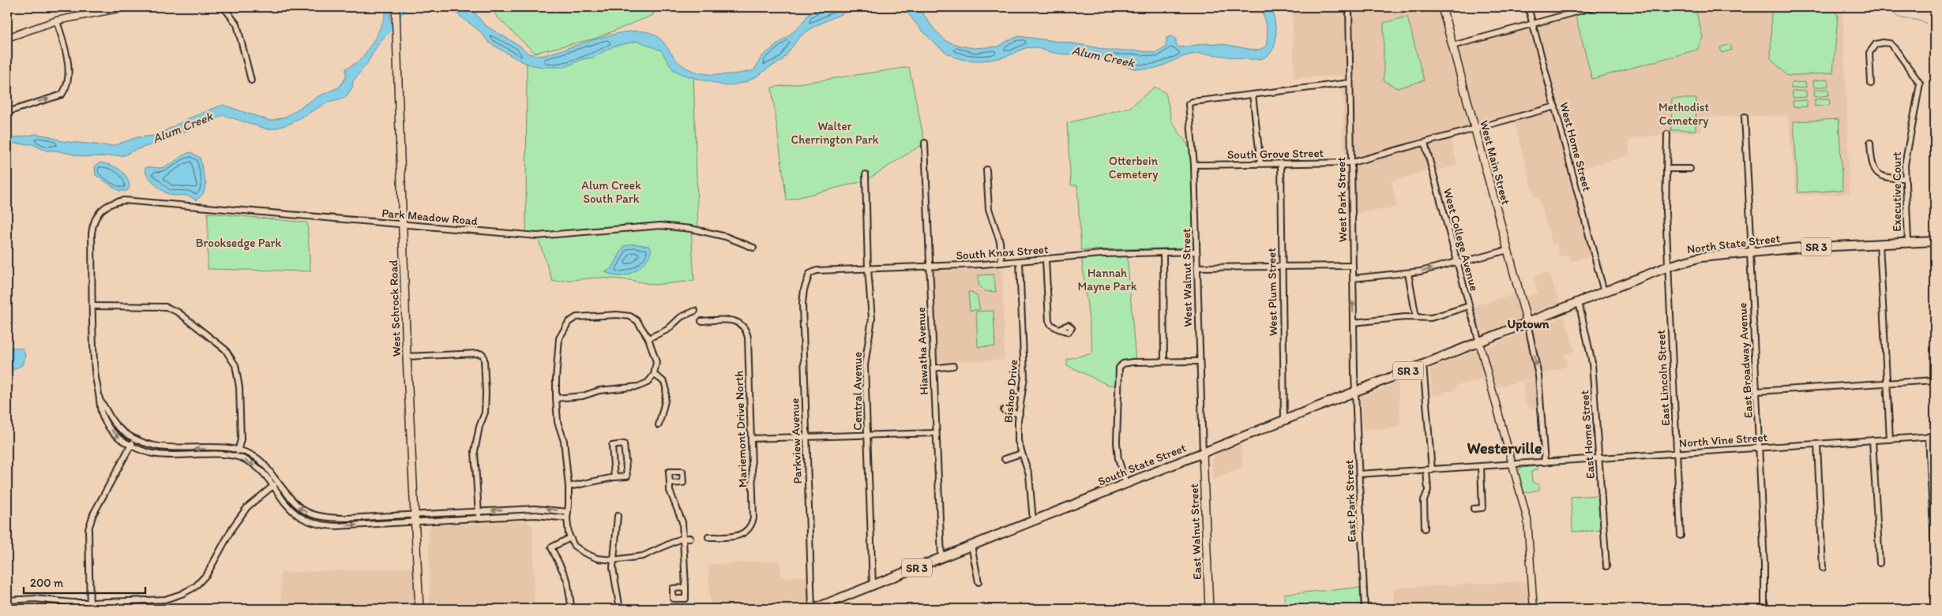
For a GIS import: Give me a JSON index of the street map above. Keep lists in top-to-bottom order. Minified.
{"streets":{"main road":["West Main Street","North State Street","SR 3","West Schrock Road","South State Street","East Walnut Street"],"street":["West Home Street","South Grove Street","Executive Court","West Park Street","Park Meadow Road","West College Avenue","South Knox Street","West Walnut Street","West Plum Street","Hiawatha Avenue","East Broadway Avenue","East Lincoln Street","Central Avenue","Bishop Drive","Mariemont Drive North","East Home Street","North Vine Street","Parkview Avenue","East Park Street"]},"crossings":[["West Home Street","South Grove Street"],["West Home Street","North State Street"],["South Grove Street","West Main Street"],["South Grove Street","West Park Street"],["South Grove Street","West College Avenue"],["South Grove Street","West Walnut Street"],["South Grove Street","West Plum Street"],["West Main Street","North State Street"],["Executive Court","North State Street"],["West Park Street","South State Street"],["West Park Street","East Park Street"],["Park Meadow Road","West Schrock Road"],["West College Avenue","North State Street"],["West College Avenue","South State Street"],["North State Street","East Broadway Avenue"],["North State Street","East Lincoln Street"],["North State Street","East Home Street"],["North State Street","South State Street"],["South Knox Street","West Walnut Street"],["South Knox Street","Hiawatha Avenue"],["South Knox Street","Central Avenue"],["South Knox Street","Bishop Drive"],["South Knox Street","Parkview Avenue"],["West Walnut Street","South State Street"],["West Walnut Street","East Walnut Street"],["West Plum Street","South State Street"],["Hiawatha Avenue","South State Street"],["East Broadway Avenue","North Vine Street"],["East Lincoln Street","North Vine Street"],["Central Avenue","South State Street"],["Bishop Drive","South State Street"],["East Home Street","North Vine Street"],["North Vine Street","East Park Street"],["Parkview Avenue","South State Street"],["South State Street","East Park Street"],["South State Street","East Walnut Street"]],"districts":["Uptown","Westerville"],"water":["Alum Creek"],"parks":["Methodist Cemetery","Walter Cherrington Park","Otterbein Cemetery","Alum Creek South Park","Brooksedge Park","Hannah Mayne Park"],"scale_bar":"200 m"}
